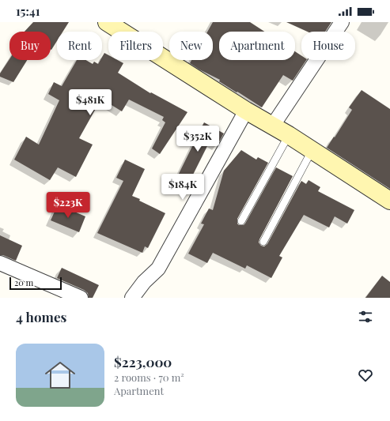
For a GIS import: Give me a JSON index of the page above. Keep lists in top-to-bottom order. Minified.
{"scale_bar":"20 m","page":{"status":"15:41","chip":["Buy","Rent","Filters","New","Apartment","House"],"price":["$481K","$352K","$184K","$223K"],"scale":"20 m","heading":"4 homes","list":[{"name":"$223,000","note":"2 rooms · 70 m² · Apartment"}]}}
